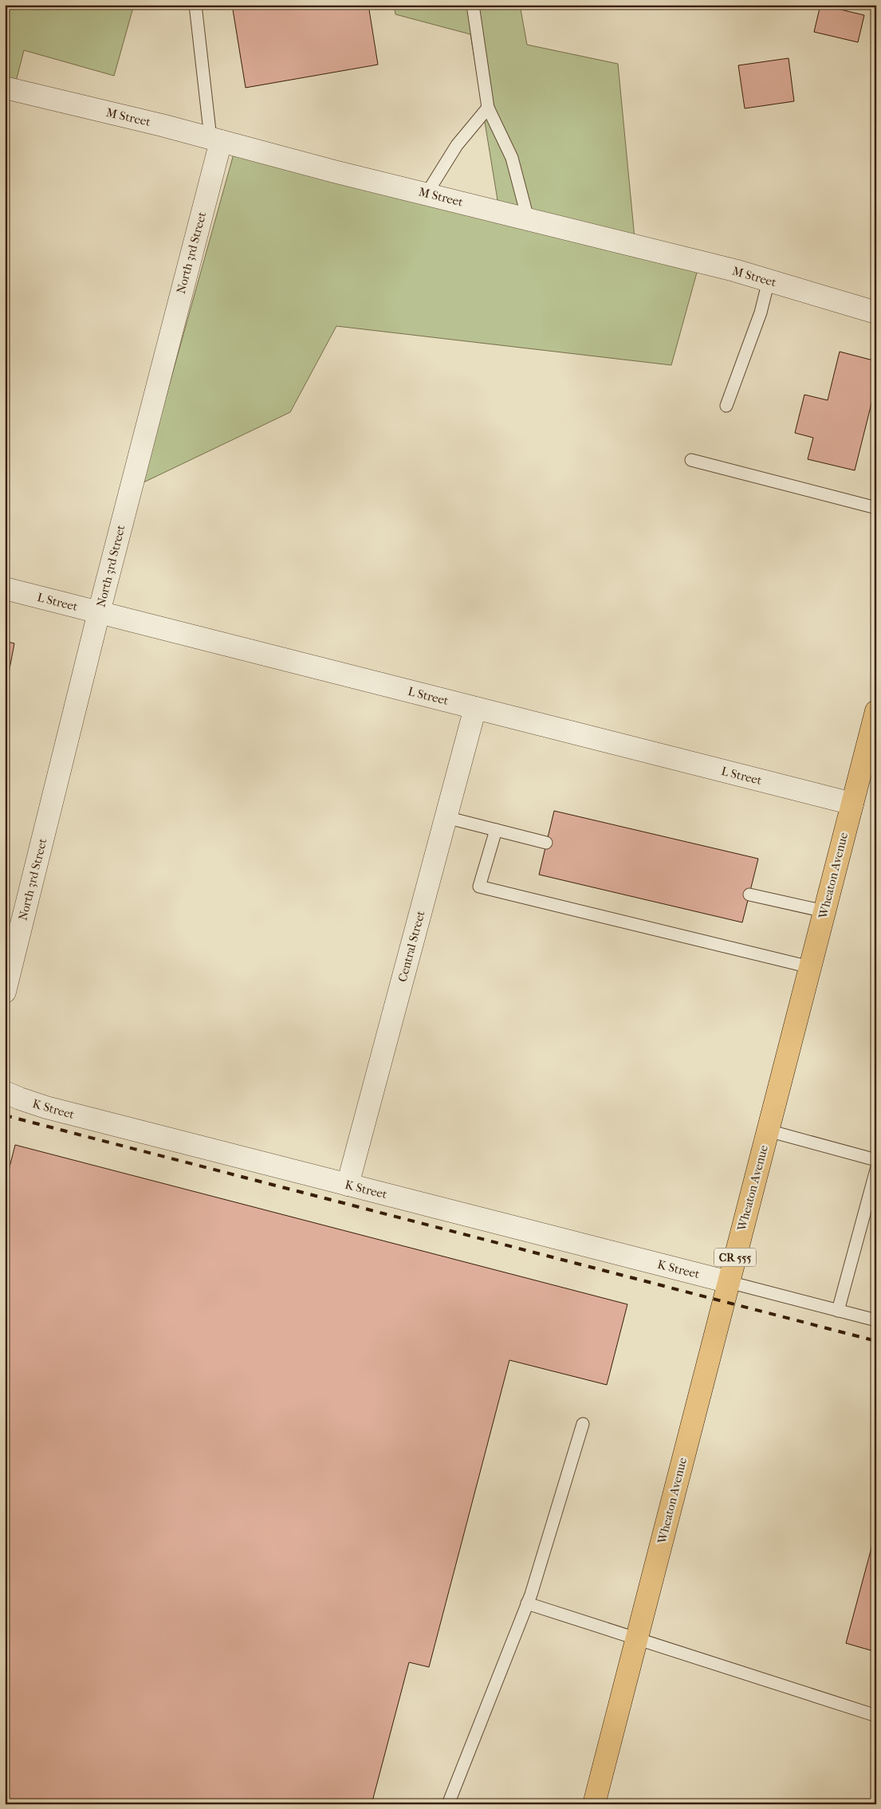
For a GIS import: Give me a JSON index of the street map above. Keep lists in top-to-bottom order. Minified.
{"streets":{"main road":["Wheaton Avenue","CR 555"],"street":["M Street","North 3rd Street","L Street","Central Street","K Street"]},"crossings":[["M Street","North 3rd Street"],["North 3rd Street","L Street"],["L Street","Wheaton Avenue"],["L Street","Central Street"],["Wheaton Avenue","K Street"],["Central Street","K Street"]]}
